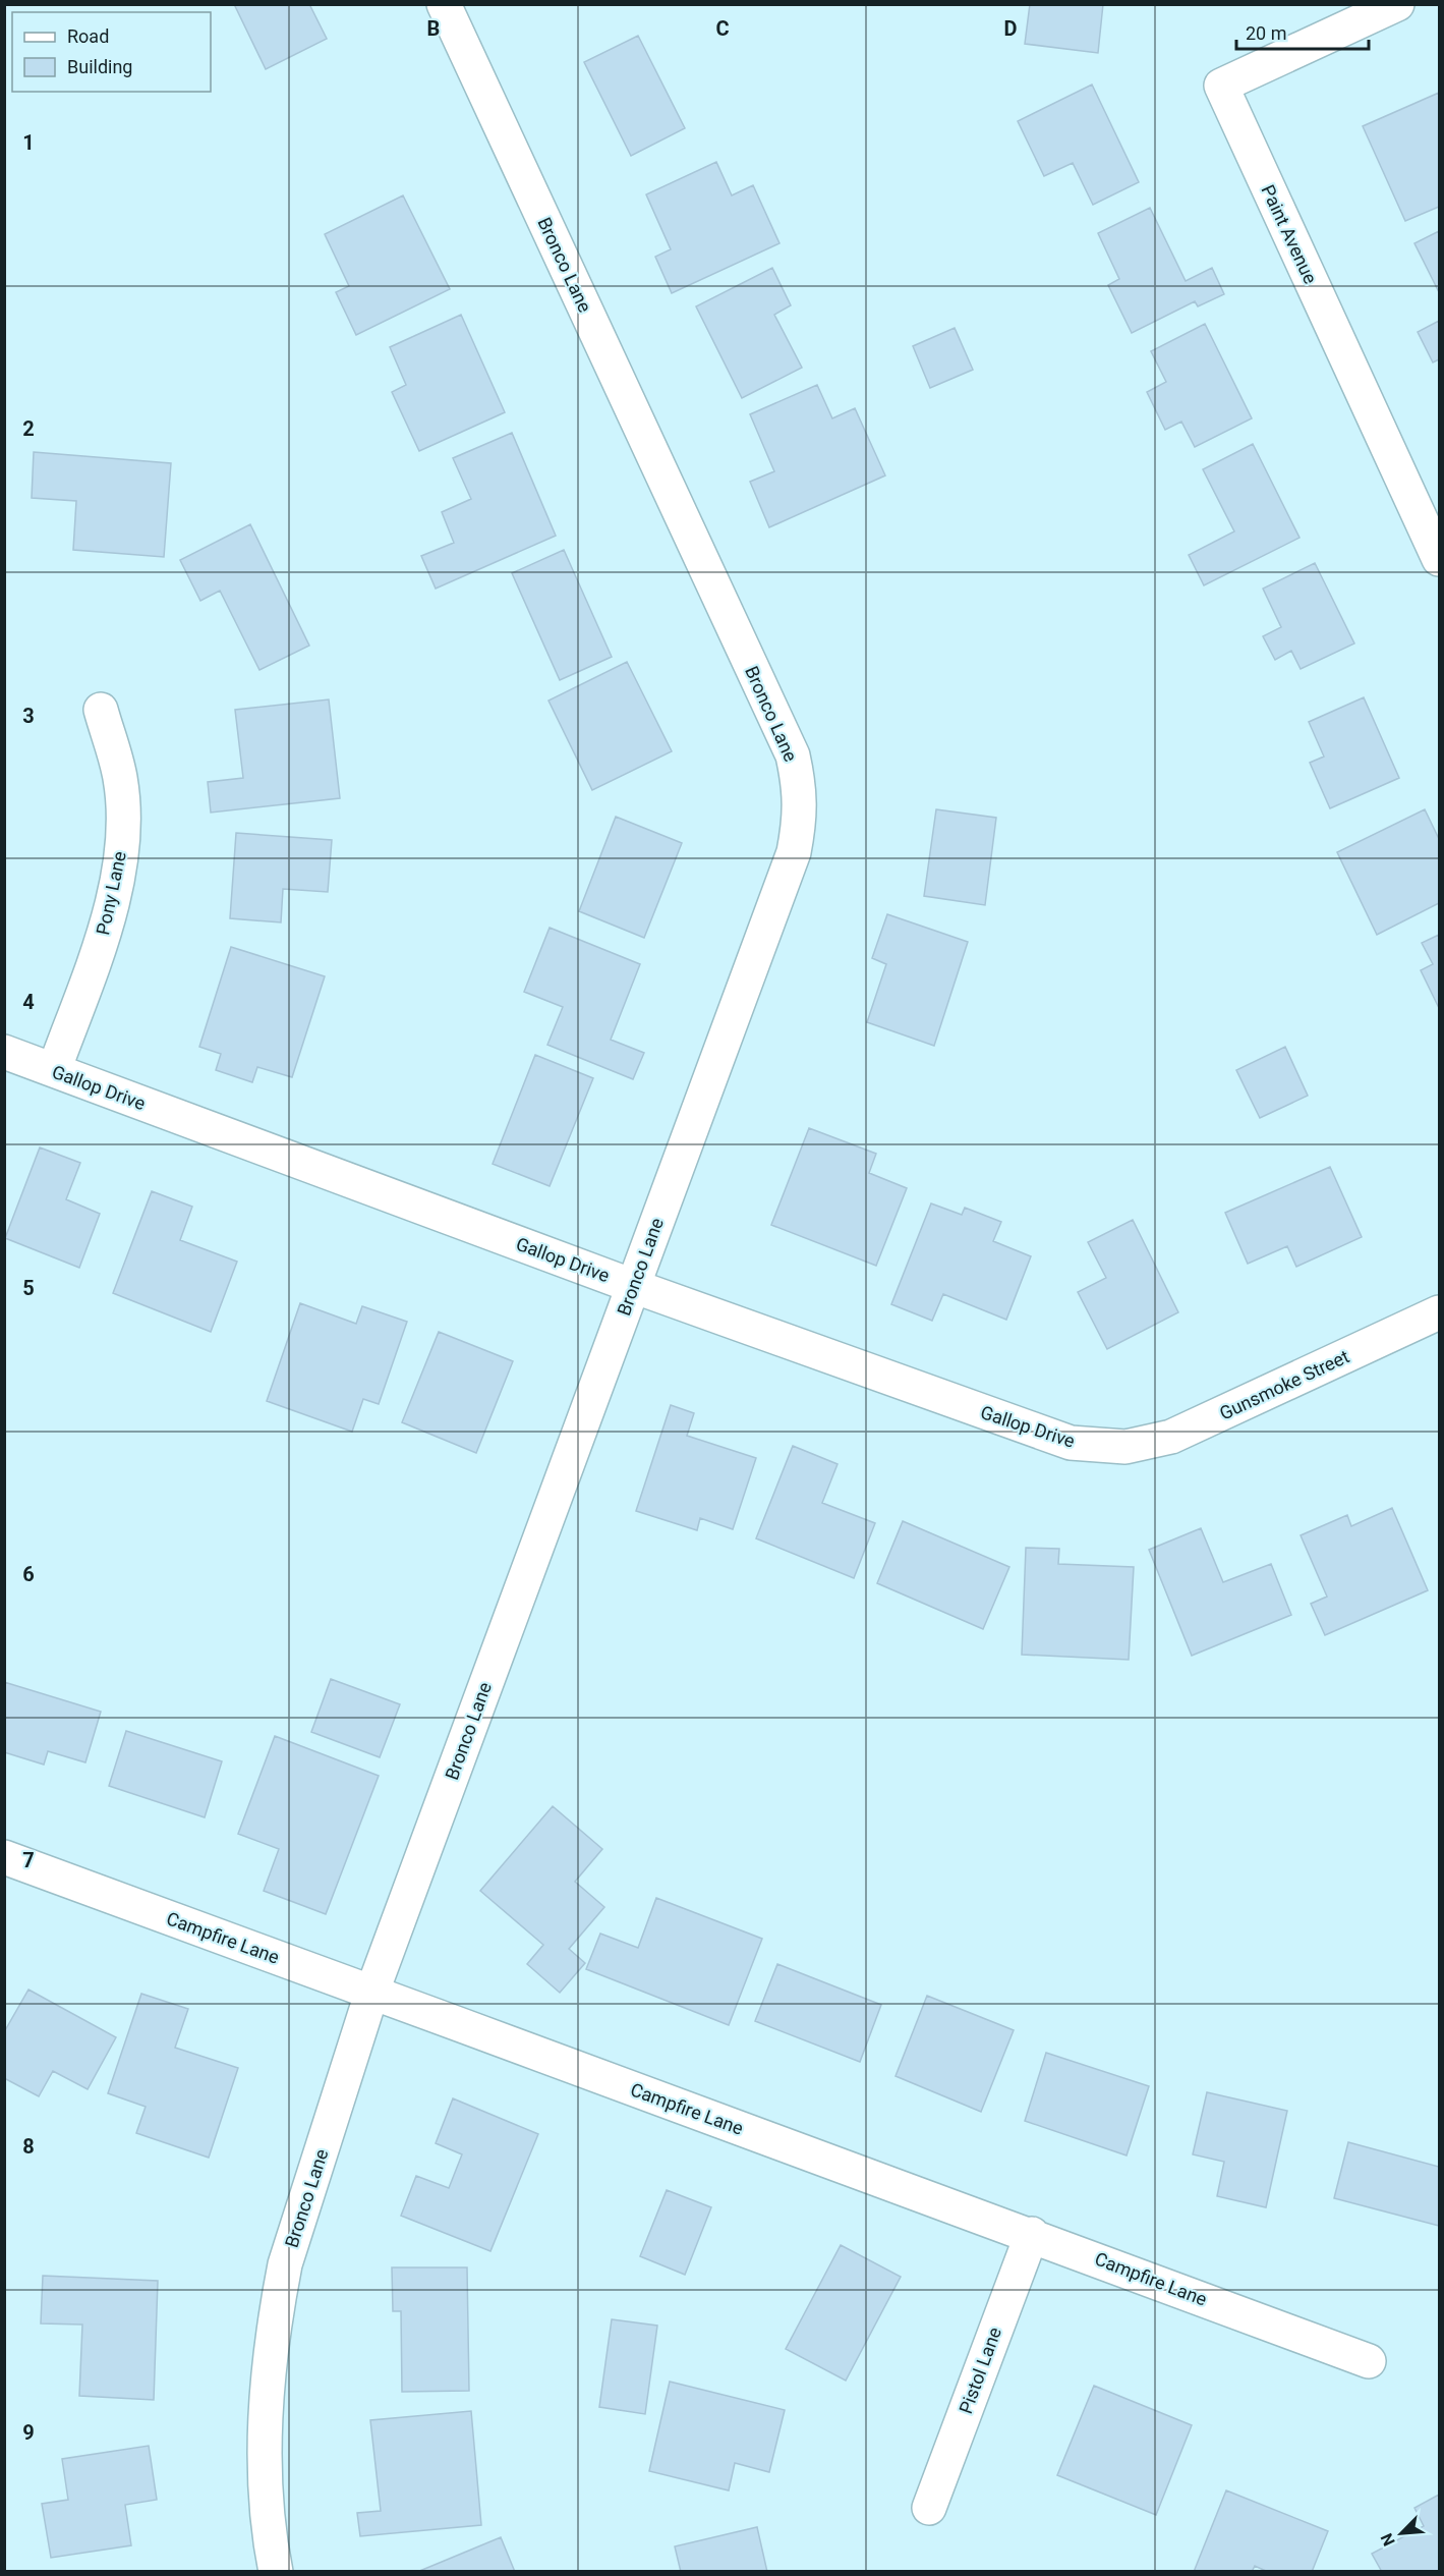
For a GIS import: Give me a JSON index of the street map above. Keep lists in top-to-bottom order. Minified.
{"streets":{"street":["Paint Avenue","Bronco Lane","Pony Lane","Gallop Drive","Gunsmoke Street","Campfire Lane","Pistol Lane"]},"crossings":[["Bronco Lane","Gallop Drive"],["Bronco Lane","Campfire Lane"],["Pony Lane","Gallop Drive"],["Gallop Drive","Gunsmoke Street"],["Campfire Lane","Pistol Lane"]],"legend":["Road","Building"],"scale_bar":"20 m","north":"bottom left","grid":{"columns":["B","C","D"],"rows":["1","2","3","4","5","6","7","8","9"]}}
